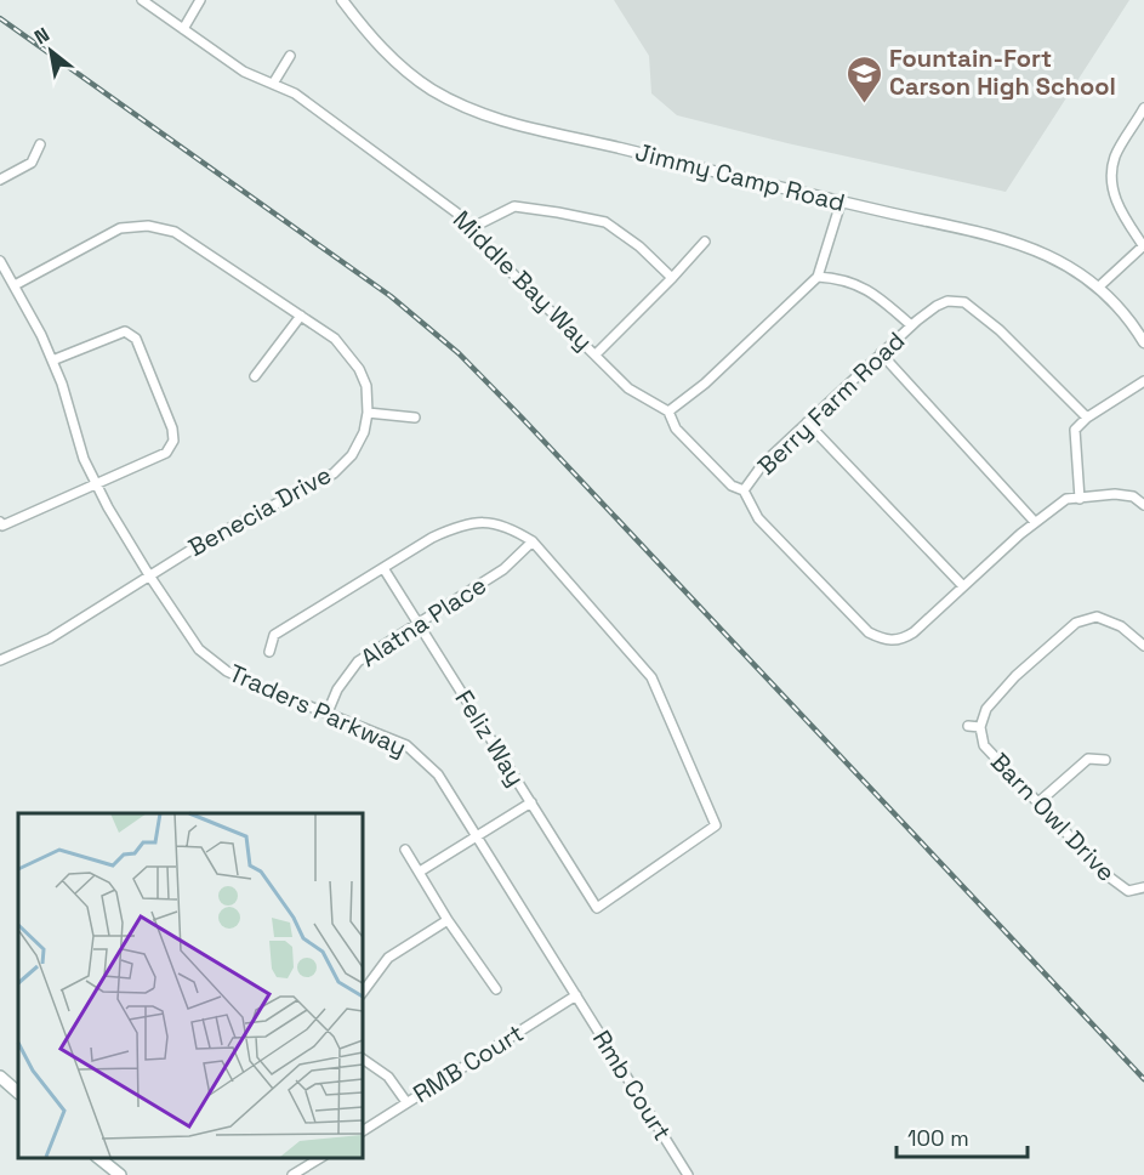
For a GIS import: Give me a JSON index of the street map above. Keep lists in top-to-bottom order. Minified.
{"streets":{"street":["Jimmy Camp Road","Middle Bay Way","Berry Farm Road","Benecia Drive","Alatna Place","Traders Parkway","Feliz Way","Barn Owl Drive","RMB Court","Rmb Court"]},"crossings":[["Benecia Drive","Traders Parkway"],["Alatna Place","Traders Parkway"],["Alatna Place","Feliz Way"],["Traders Parkway","RMB Court"],["Traders Parkway","Rmb Court"],["RMB Court","Rmb Court"]],"places":{"school or university":["Fountain-Fort Carson High School"]},"scale_bar":"100 m","north":"top left"}
